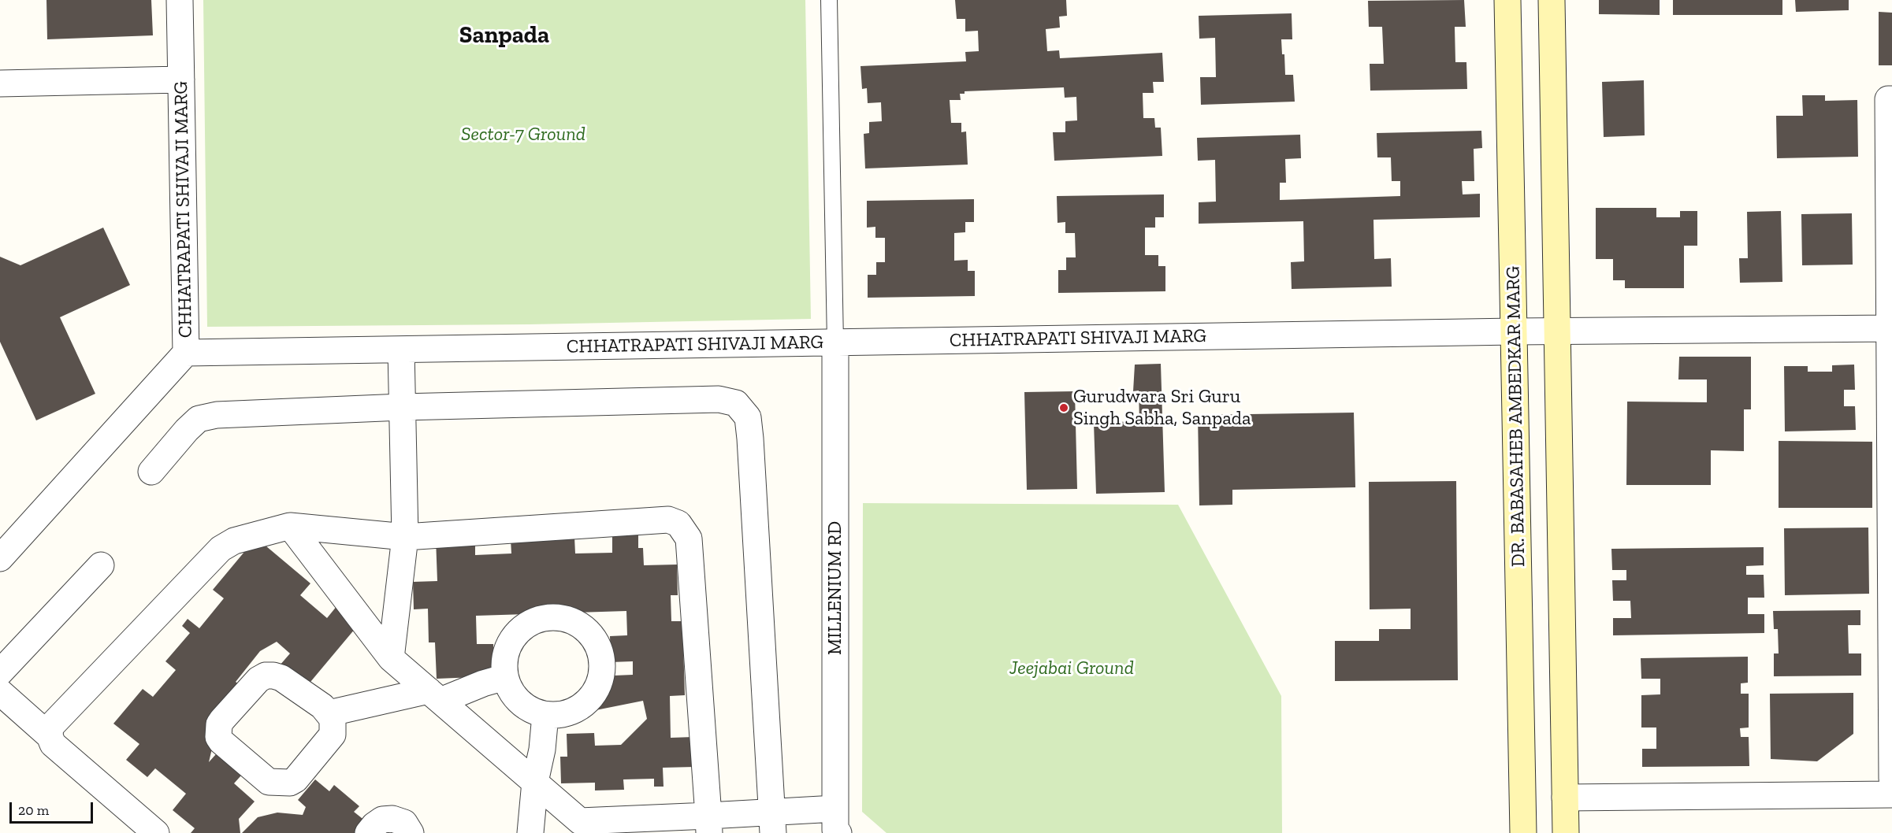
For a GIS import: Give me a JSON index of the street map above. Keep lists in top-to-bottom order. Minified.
{"streets":{"main road":["DR. BABASAHEB AMBEDKAR MARG"],"street":["CHHATRAPATI SHIVAJI MARG","MILLENIUM RD"]},"crossings":[["CHHATRAPATI SHIVAJI MARG","DR. BABASAHEB AMBEDKAR MARG"],["CHHATRAPATI SHIVAJI MARG","MILLENIUM RD"]],"districts":["Sanpada"],"parks":["Sector-7 Ground","Jeejabai Ground"],"places":["Gurudwara Sri Guru Singh Sabha, Sanpada"],"scale_bar":"20 m"}
